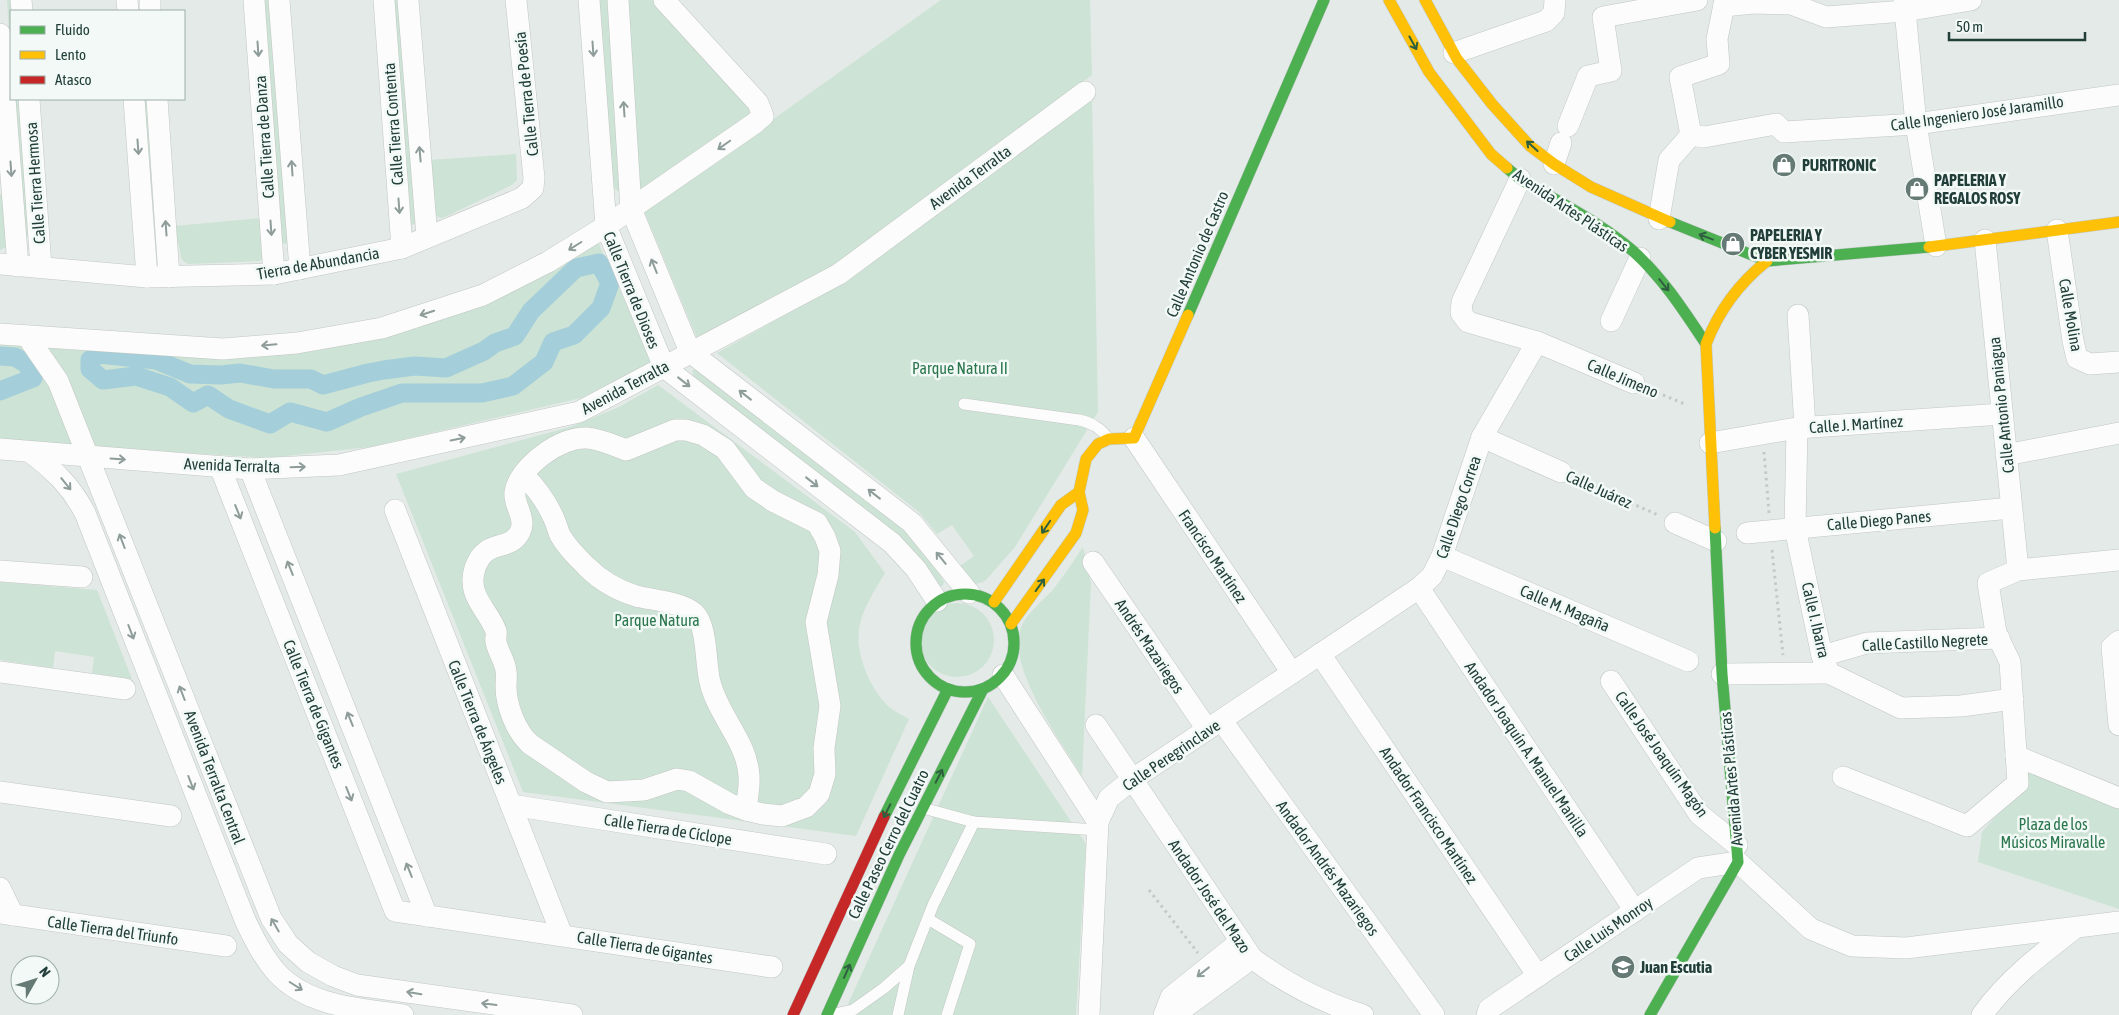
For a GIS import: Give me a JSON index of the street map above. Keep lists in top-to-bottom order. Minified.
{"streets":{"street":["Calle Tierra de Poesía","Calle Ingeniero José Jaramillo","Calle Tierra Contenta","Calle Tierra de Danza","Avenida Terralta","Calle Tierra Hermosa","Avenida Artes Plásticas","Calle Antonio de Castro","Tierra de Abundancia","Calle Tierra de Dioses","Calle Molina","Calle Jimeno","Calle Antonio Paniagua","Calle J. Martínez","Calle Juárez","Calle Diego Correa","Calle Diego Panes","Francisco Martínez","Calle M. Magaña","Calle I. Ibarra","Calle Castillo Negrete","Andrés Mazariegos","Calle Tierra de Gigantes","Calle Tierra de Ángeles","Andador Joaquín A. Manuel Manilla","Calle José Joaquín Magón","Calle Peregrinclave","Avenida Terralta Central","Andador Francisco Martínez","Calle Tierra de Cíclope","Calle Paseo Cerro del Cuatro","Andador Andrés Mazariegos","Andador José del Mazo","Calle Luis Monroy","Calle Tierra del Triunfo"]},"crossings":[["Calle Tierra de Poesía","Tierra de Abundancia"],["Calle Tierra Contenta","Tierra de Abundancia"],["Calle Tierra de Danza","Tierra de Abundancia"],["Avenida Terralta","Calle Tierra de Dioses"],["Avenida Terralta","Calle Tierra de Gigantes"],["Avenida Terralta","Avenida Terralta Central"],["Calle Tierra Hermosa","Tierra de Abundancia"],["Avenida Artes Plásticas","Calle Jimeno"],["Avenida Artes Plásticas","Calle J. Martínez"],["Avenida Artes Plásticas","Calle José Joaquín Magón"],["Avenida Artes Plásticas","Calle Luis Monroy"],["Calle Antonio de Castro","Francisco Martínez"],["Calle Tierra de Dioses","Calle Paseo Cerro del Cuatro"],["Calle Jimeno","Calle Diego Correa"],["Calle Antonio Paniagua","Calle J. Martínez"],["Calle Antonio Paniagua","Calle Diego Panes"],["Calle J. Martínez","Calle I. Ibarra"],["Calle Juárez","Calle Diego Correa"],["Calle Diego Correa","Francisco Martínez"],["Calle Diego Correa","Calle M. Magaña"],["Calle Diego Correa","Andador Joaquín A. Manuel Manilla"],["Calle Diego Correa","Calle Peregrinclave"],["Calle Diego Correa","Andador Francisco Martínez"],["Calle Diego Panes","Calle I. Ibarra"],["Francisco Martínez","Calle Peregrinclave"],["Calle I. Ibarra","Calle Castillo Negrete"],["Andrés Mazariegos","Calle Peregrinclave"],["Andrés Mazariegos","Andador Andrés Mazariegos"],["Calle Tierra de Gigantes","Calle Tierra de Ángeles"],["Calle Tierra de Ángeles","Calle Tierra de Cíclope"],["Andador Joaquín A. Manuel Manilla","Calle Luis Monroy"],["Calle José Joaquín Magón","Calle Luis Monroy"],["Calle Peregrinclave","Andador Andrés Mazariegos"],["Calle Peregrinclave","Andador José del Mazo"],["Andador Francisco Martínez","Calle Luis Monroy"]],"parks":["Parque Natura II","Parque Natura","Plaza de los Músicos Miravalle"],"places":{"shop":["PURITRONIC","PAPELERIA Y REGALOS ROSY","PAPELERIA Y CYBER YESMIR"],"school or university":["Juan Escutia"]},"legend":["Fluido","Lento","Atasco"],"scale_bar":"50 m","north":"top right"}
